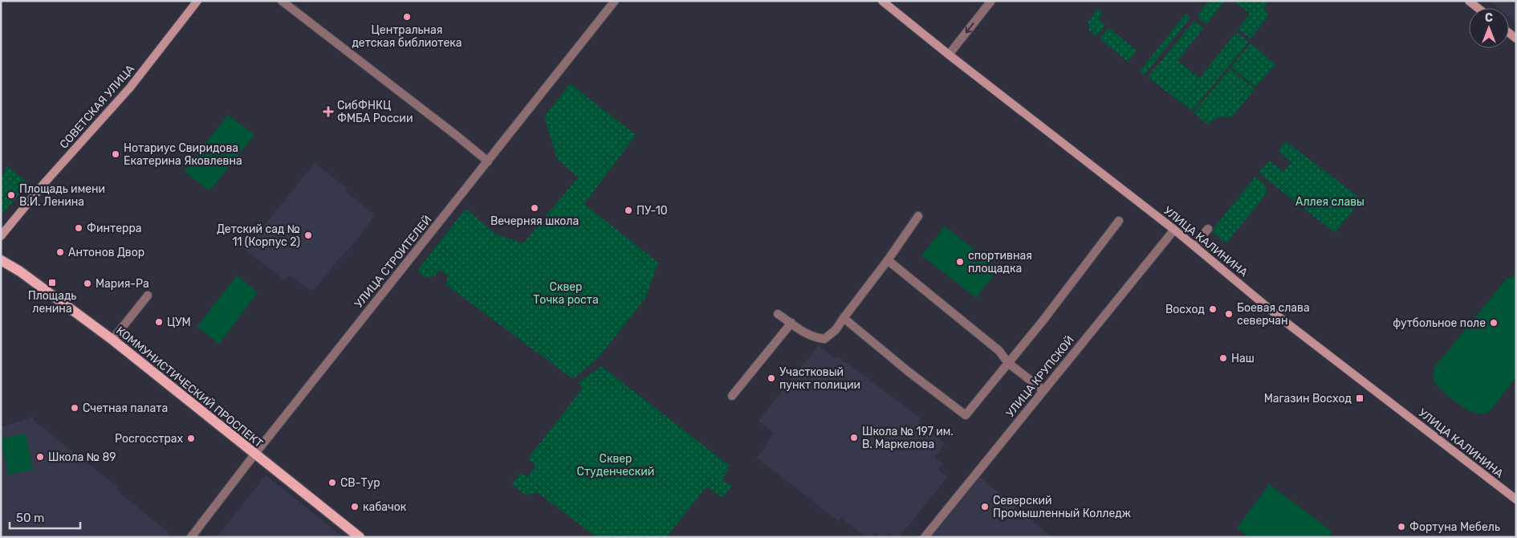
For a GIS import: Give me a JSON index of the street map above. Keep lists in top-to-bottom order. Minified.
{"streets":{"main road":["СОВЕТСКАЯ УЛИЦА","УЛИЦА КАЛИНИНА","КОММУНИСТИЧЕСКИЙ ПРОСПЕКТ"],"street":["УЛИЦА СТРОИТЕЛЕЙ","УЛИЦА КРУПСКОЙ"]},"crossings":[["УЛИЦА КАЛИНИНА","УЛИЦА КРУПСКОЙ"],["УЛИЦА СТРОИТЕЛЕЙ","КОММУНИСТИЧЕСКИЙ ПРОСПЕКТ"]],"parks":["Аллея славы","Сквер Точка роста","Сквер Студенческий"],"places":{"other":["Центральная детская библиотека","Нотариус Свиридова Екатерина Яковлевна","Площадь имени В.И. Ленина","Вечерняя школа","ПУ-10","Финтерра","Детский сад № 11 (Корпус 2)","Антонов Двор","спортивная площадка","Мария-Ра","Восход","Боевая слава северчан","ЦУМ","футбольное поле","Наш","Участковый пункт полиции","Счетная палата","Школа № 197 им. В. Маркелова","Росгосстрах","Школа № 89","СВ-Тур","кабачок","Северский Промышленный Колледж","Фортуна Мебель"],"health":["СибФНКЦ ФМБА России"],"transit":["Площадь ленина","Магазин Восход"]},"scale_bar":"50 m","north":"top"}
